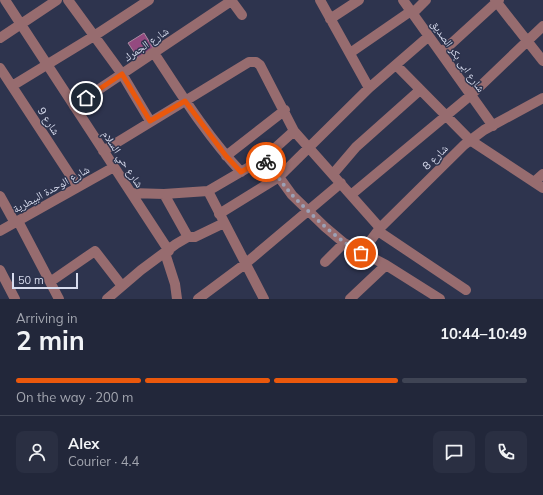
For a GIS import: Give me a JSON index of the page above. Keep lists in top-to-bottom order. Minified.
{"streets":{"street":["شارع الجمرك","شارع ابى بكر الصديق","شارع 9","شارع 8","شارع حي السلام","شارع الوحدة البيطرية"]},"crossings":[["شارع الجمرك","شارع حي السلام"],["شارع ابى بكر الصديق","شارع 8"],["شارع 9","شارع الوحدة البيطرية"],["شارع حي السلام","شارع الوحدة البيطرية"]],"scale_bar":"50 m","page":{"scale":"50 m","heading":["2 min","Arriving in","10:44–10:49"],"panel":["Alex","Courier · 4.4"],"bar":"On the way · 200 m"}}
